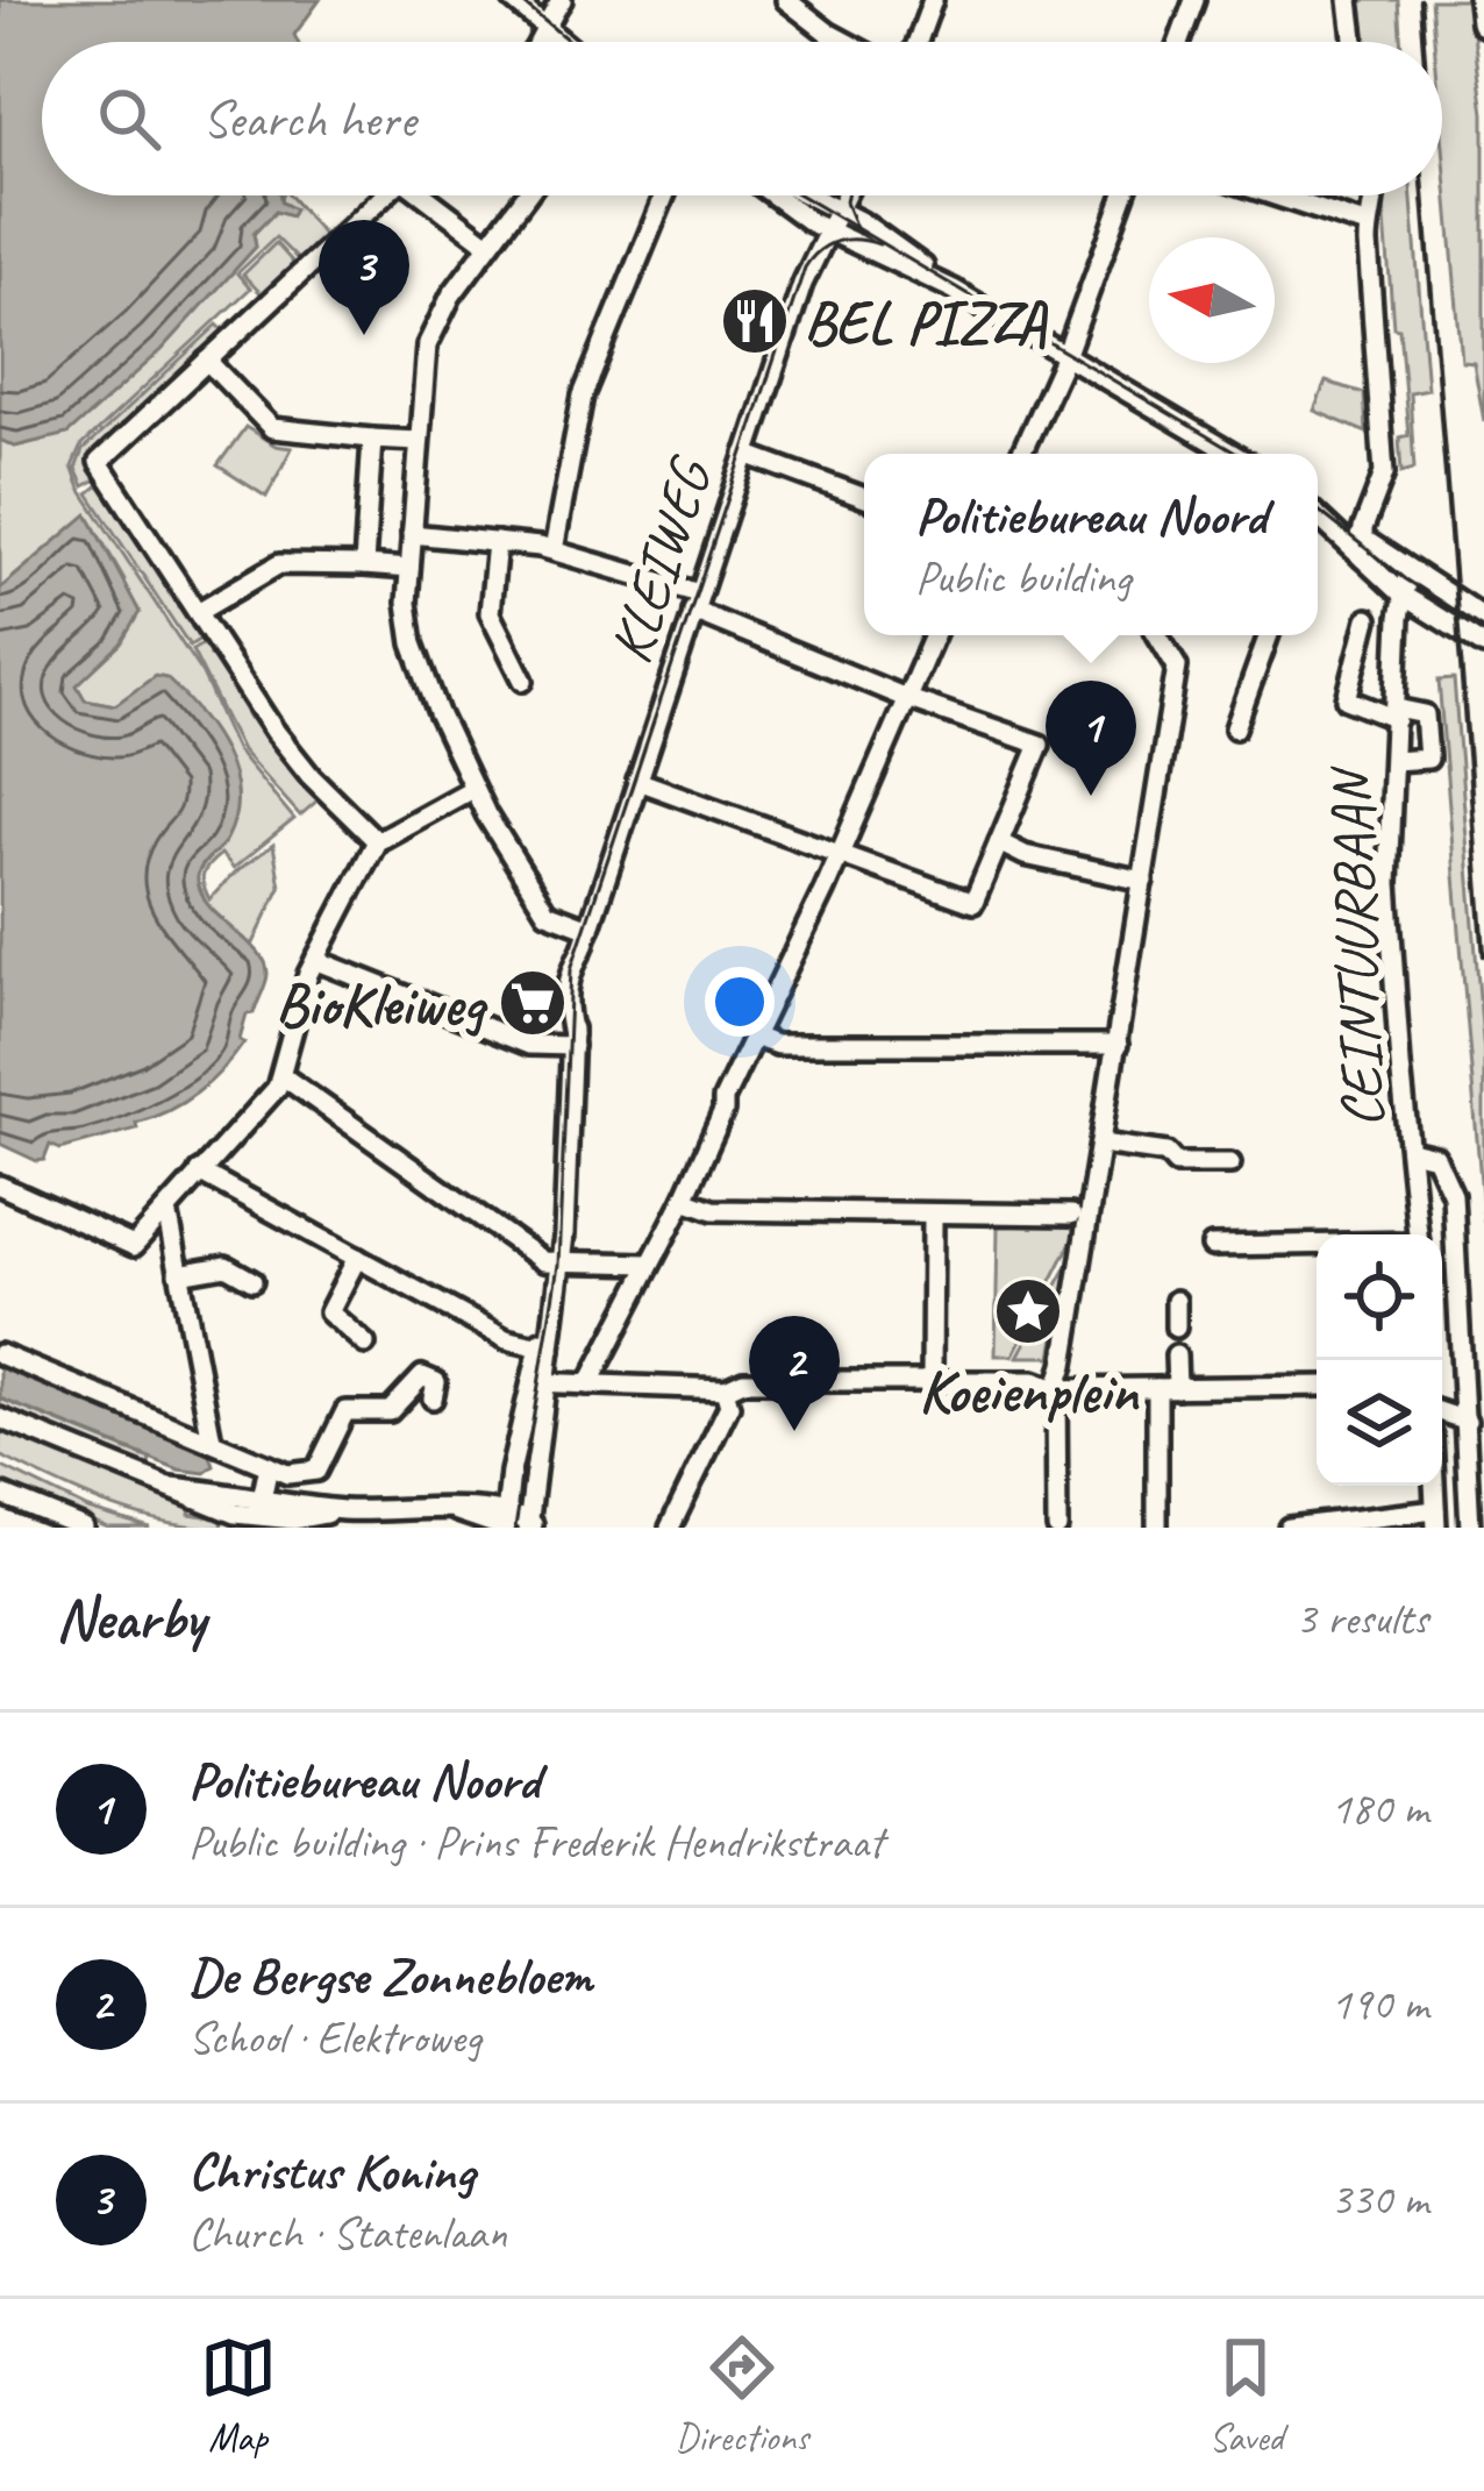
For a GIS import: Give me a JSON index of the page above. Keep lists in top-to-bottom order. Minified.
{"streets":{"street":["KLEIWEG","CEINTUURBAAN"]},"places":{"restaurant":["BEL PIZZA"],"supermarket":["BioKleiweg"],"place":["Koeienplein"]},"north":"left","page":{"search":"Search here","pins":["3","1","2"],"popup":["Politiebureau Noord","Public building"],"heading":["Nearby","3 results"],"list":[{"mark":"1","name":"Politiebureau Noord","note":"Public building · Prins Frederik Hendrikstraat","value":"180 m"},{"mark":"2","name":"De Bergse Zonnebloem","note":"School · Elektroweg","value":"190 m"},{"mark":"3","name":"Christus Koning","note":"Church · Statenlaan","value":"330 m"}],"nav":["Map","Directions","Saved"]}}
